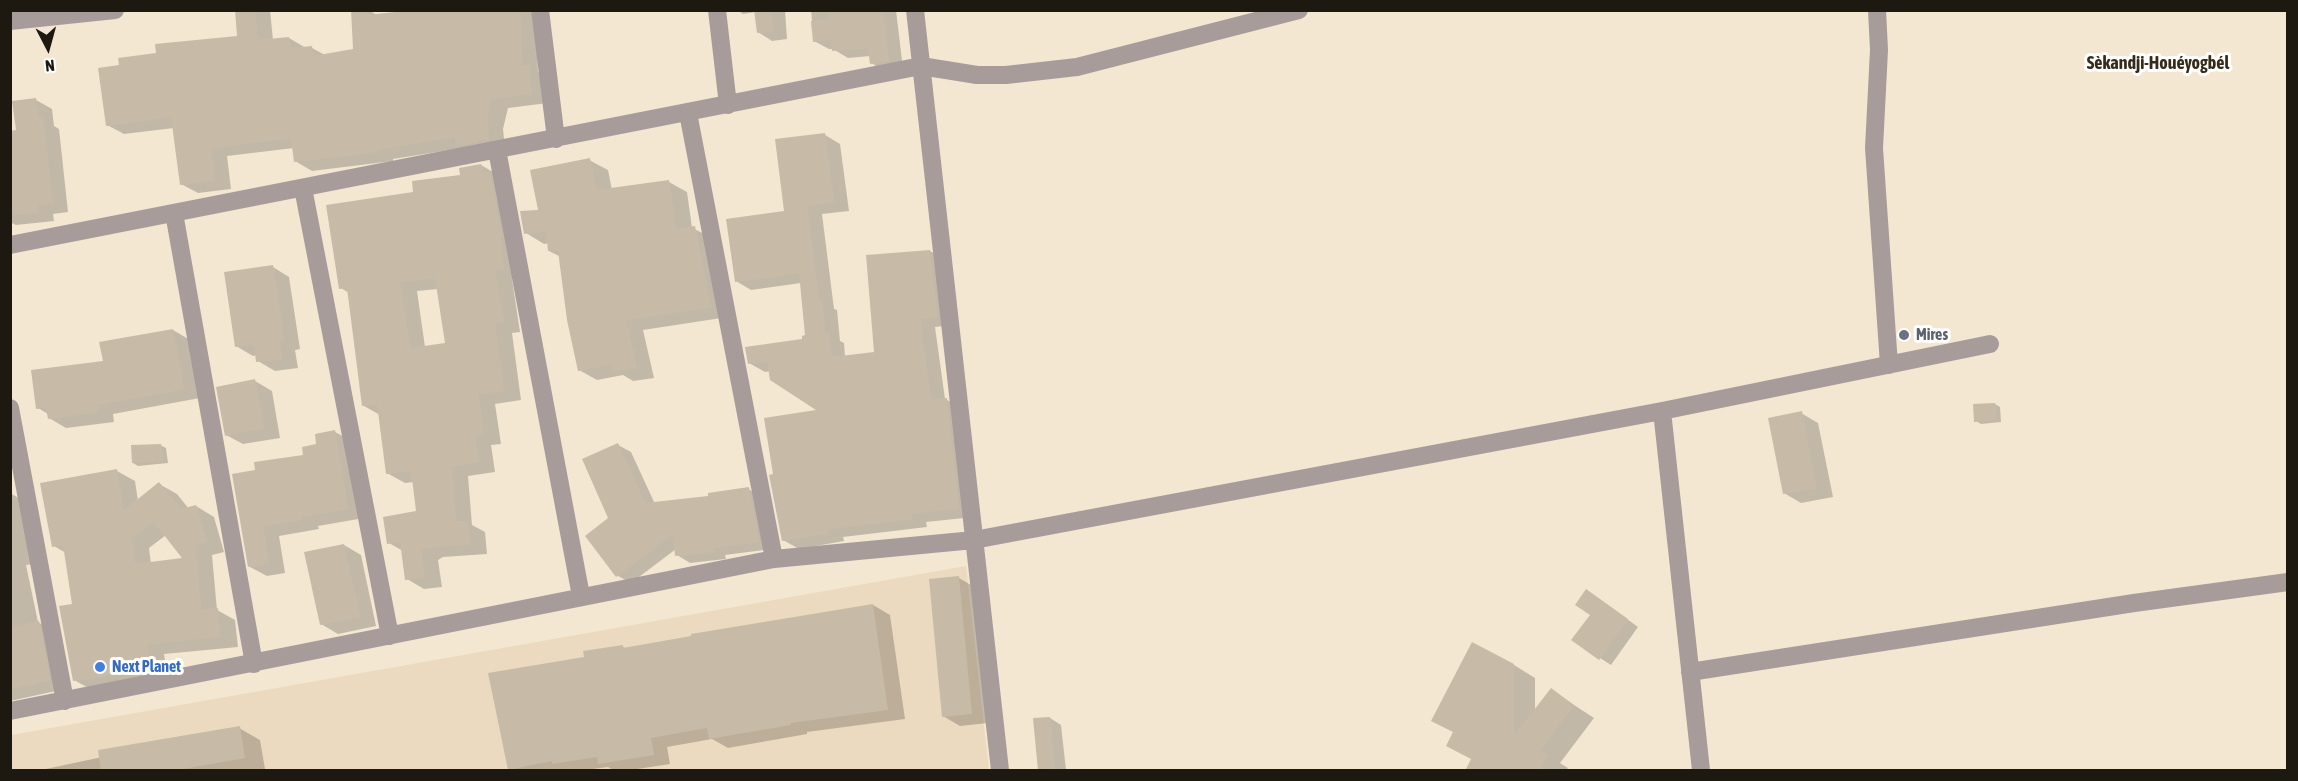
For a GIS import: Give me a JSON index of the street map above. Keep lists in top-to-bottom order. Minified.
{"districts":["Sèkandji-Houéyogbél"],"places":["Mires","Next Planet"],"north":"bottom"}
